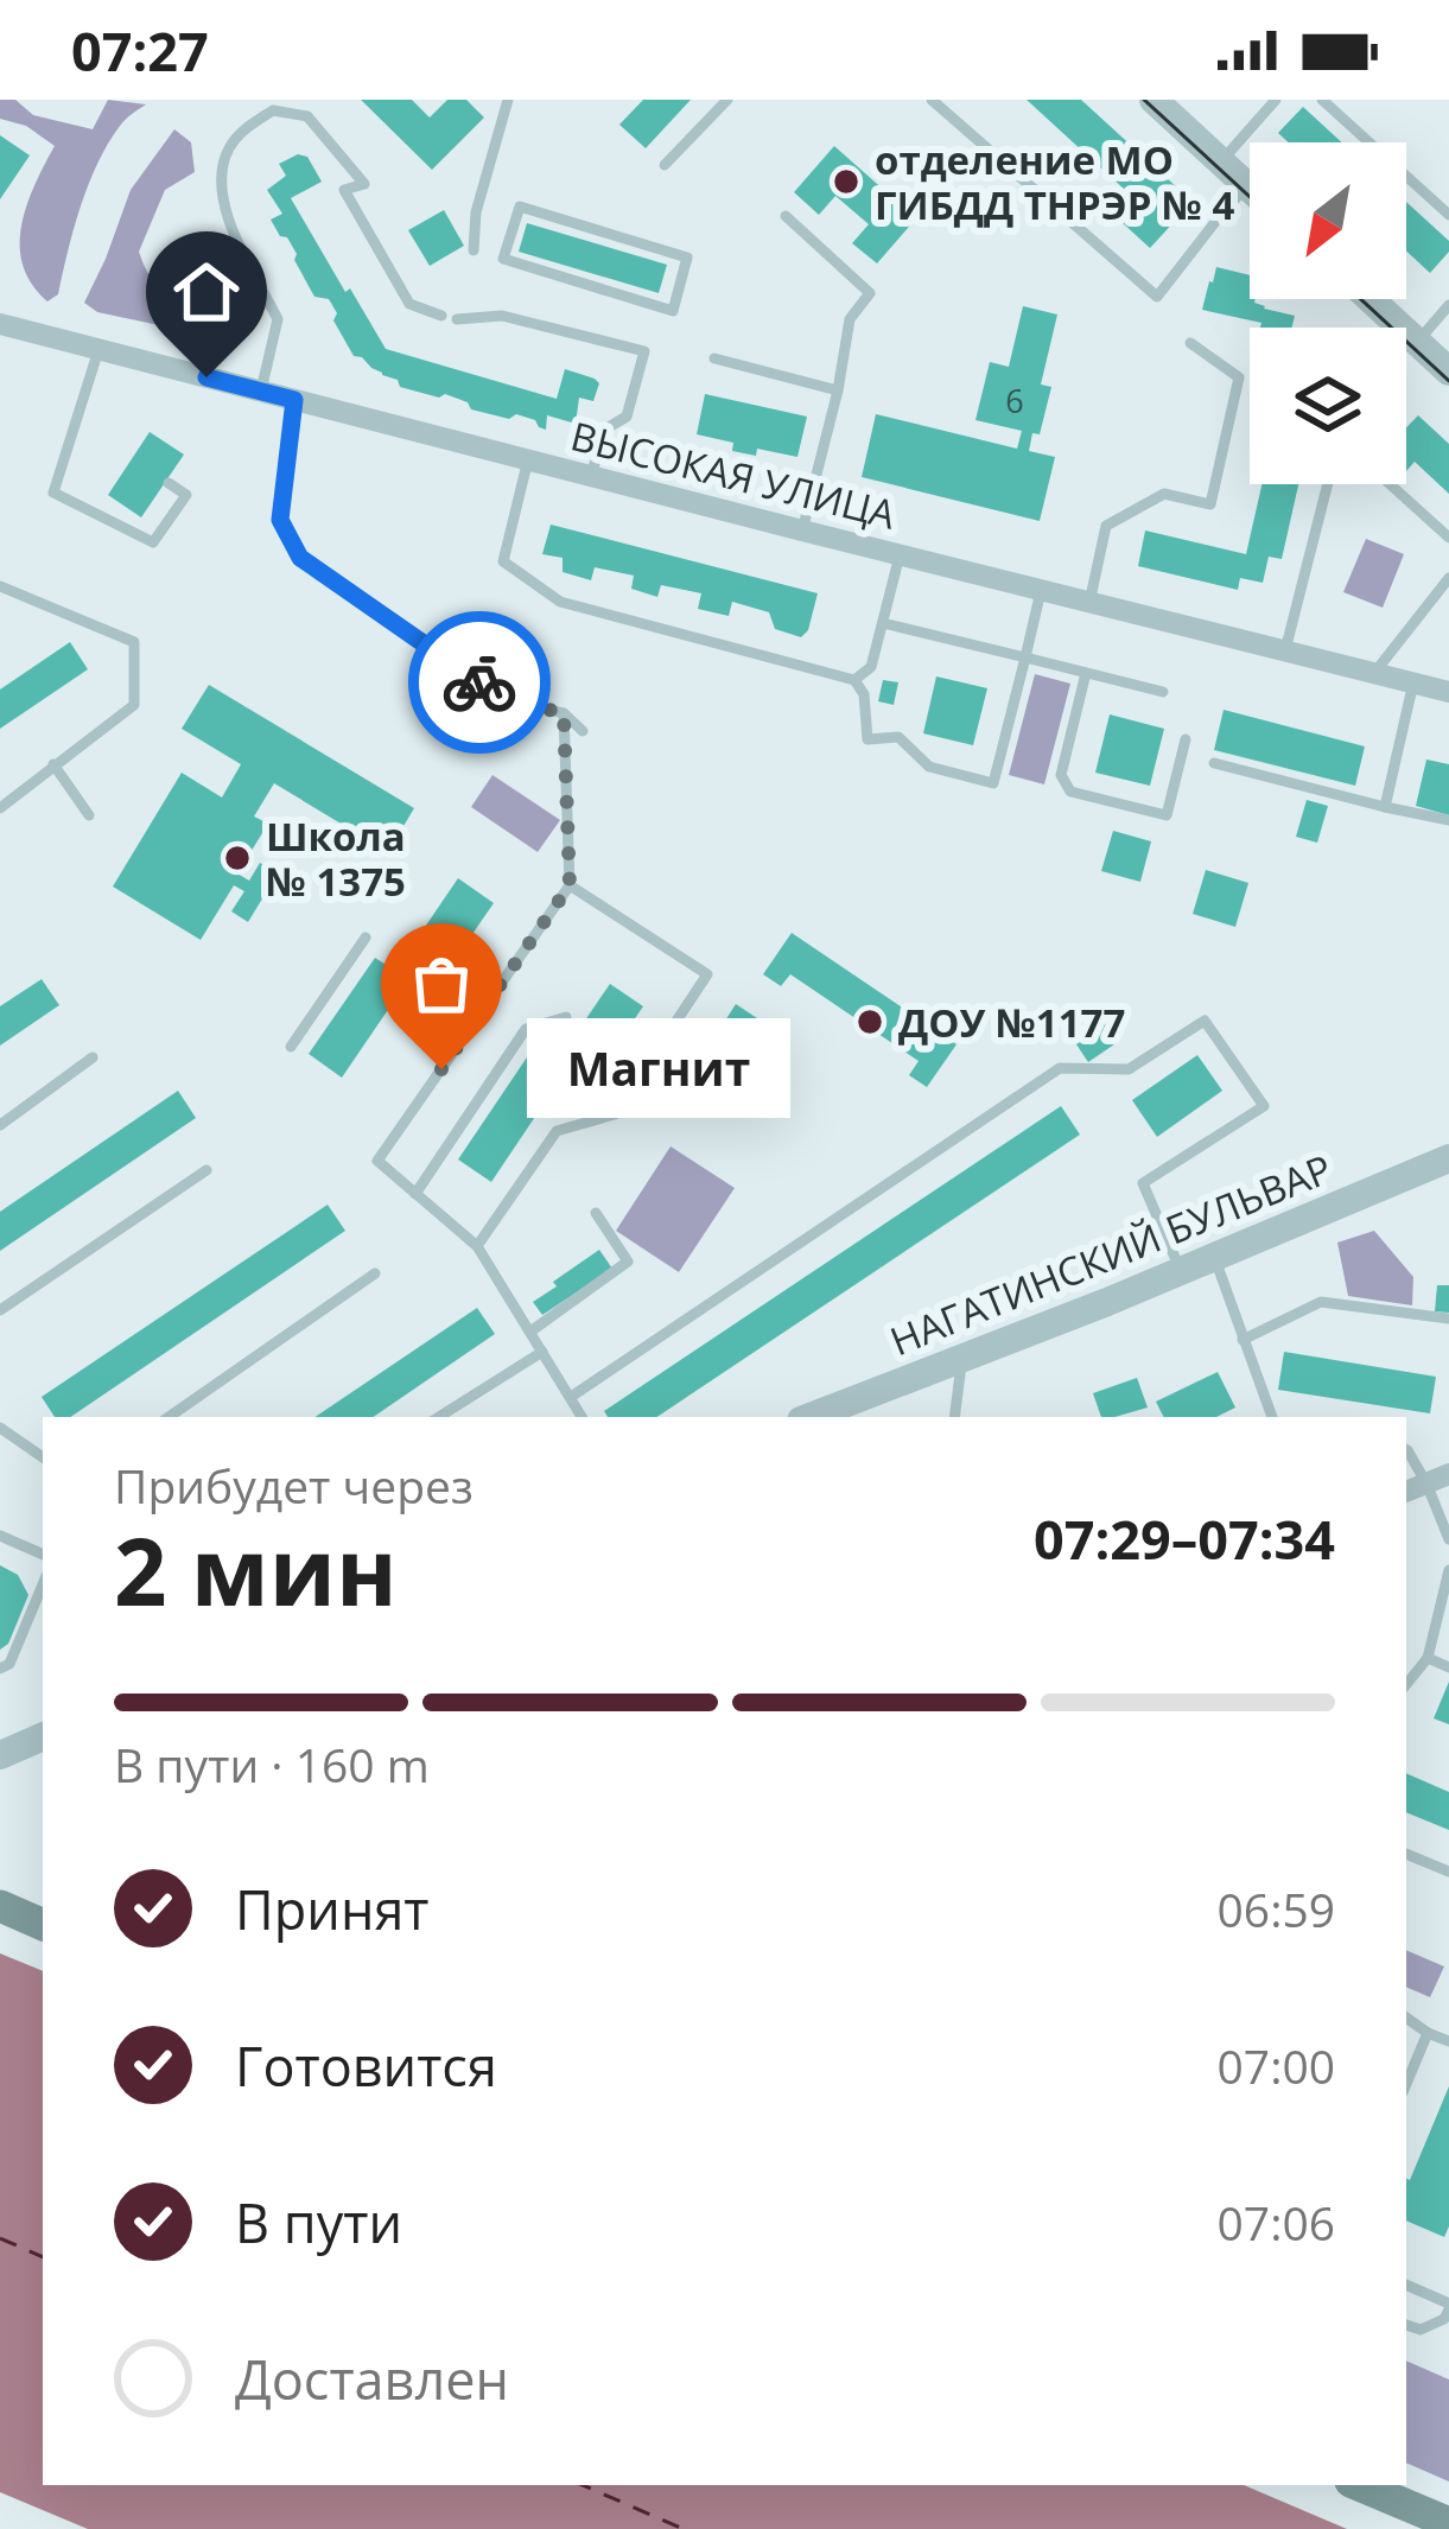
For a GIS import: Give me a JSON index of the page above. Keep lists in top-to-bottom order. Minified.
{"streets":{"street":["ВЫСОКАЯ УЛИЦА","НАГАТИНСКИЙ БУЛЬВАР"]},"places":["отделение МО ГИБДД ТНРЭР № 4","Школа № 1375","ДОУ №1177","Магнит"],"house_numbers":["6"],"north":"bottom left","page":{"status":"07:27","bubble":"Магнит","heading":["2 мин","Прибудет через","07:29–07:34"],"bar":"В пути · 160 m","list":[["Принят","06:59"],["Готовится","07:00"],["В пути","07:06"],"Доставлен"]}}
